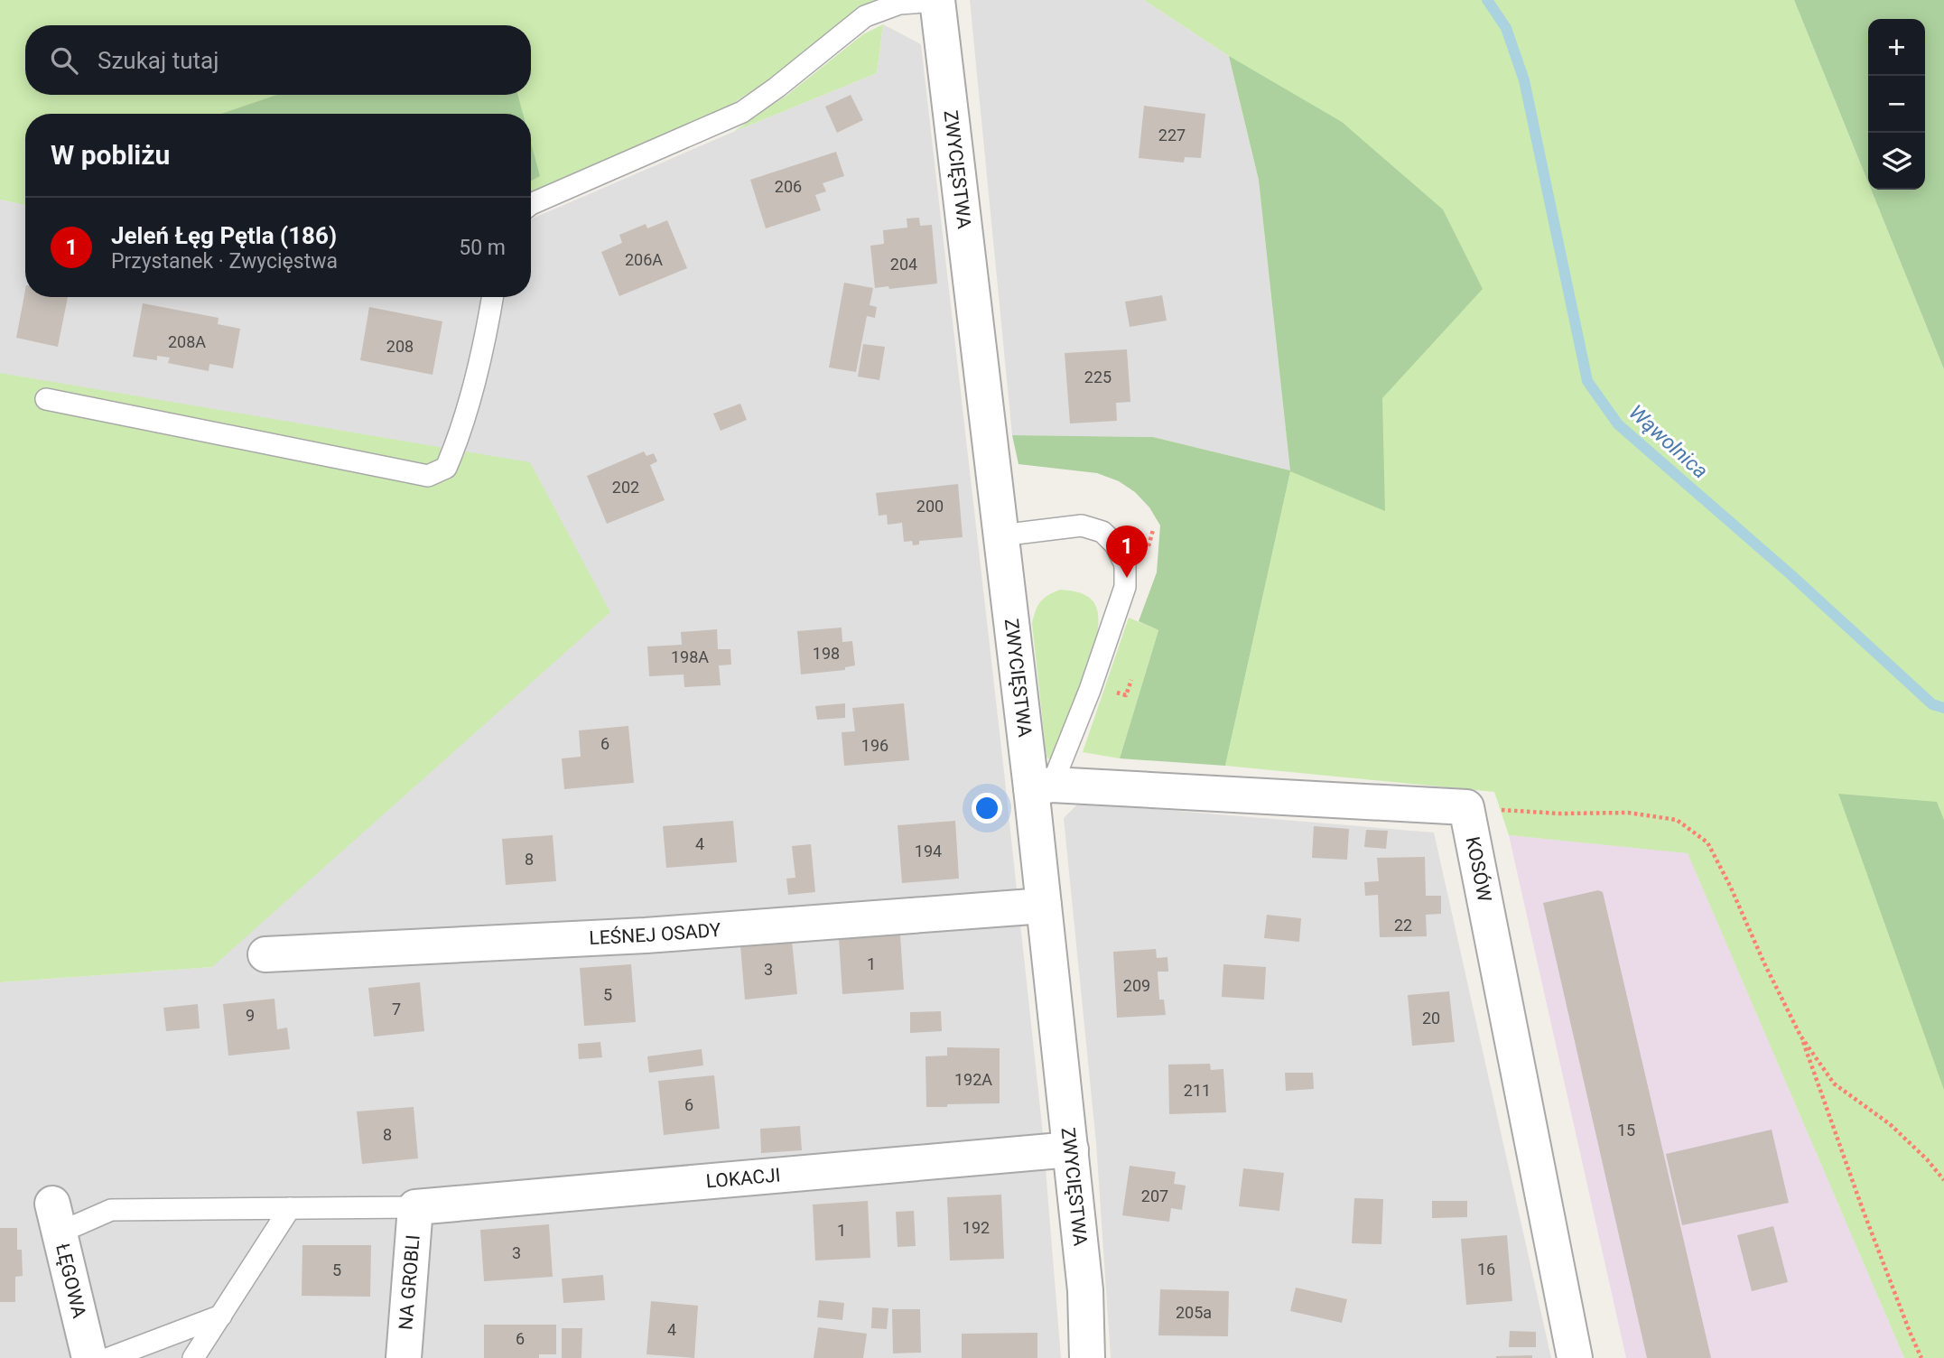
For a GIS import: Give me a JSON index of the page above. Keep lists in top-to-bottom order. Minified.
{"streets":{"street":["ZWYCIĘSTWA","KOSÓW","LEŚNEJ OSADY","LOKACJI","ŁĘGOWA","NA GROBLI"]},"crossings":[["ZWYCIĘSTWA","LEŚNEJ OSADY"],["ZWYCIĘSTWA","LOKACJI"],["LOKACJI","NA GROBLI"]],"water":["Wąwolnica"],"house_numbers":["227","206","206A","204","208A","208","225","202","200","198","198A","6","196","4","194","8","22","1","3","209","5","7","9","20","192A","211","6","15","8","207","192","1","3","16","5","205a","4","6"],"page":{"map_buttons":["+","−"],"search":"Szukaj tutaj","heading":"W pobliżu","list":[{"mark":"1","name":"Jeleń Łęg Pętla (186)","note":"Przystanek · Zwycięstwa","value":"50 m"}],"pins":"1"}}
